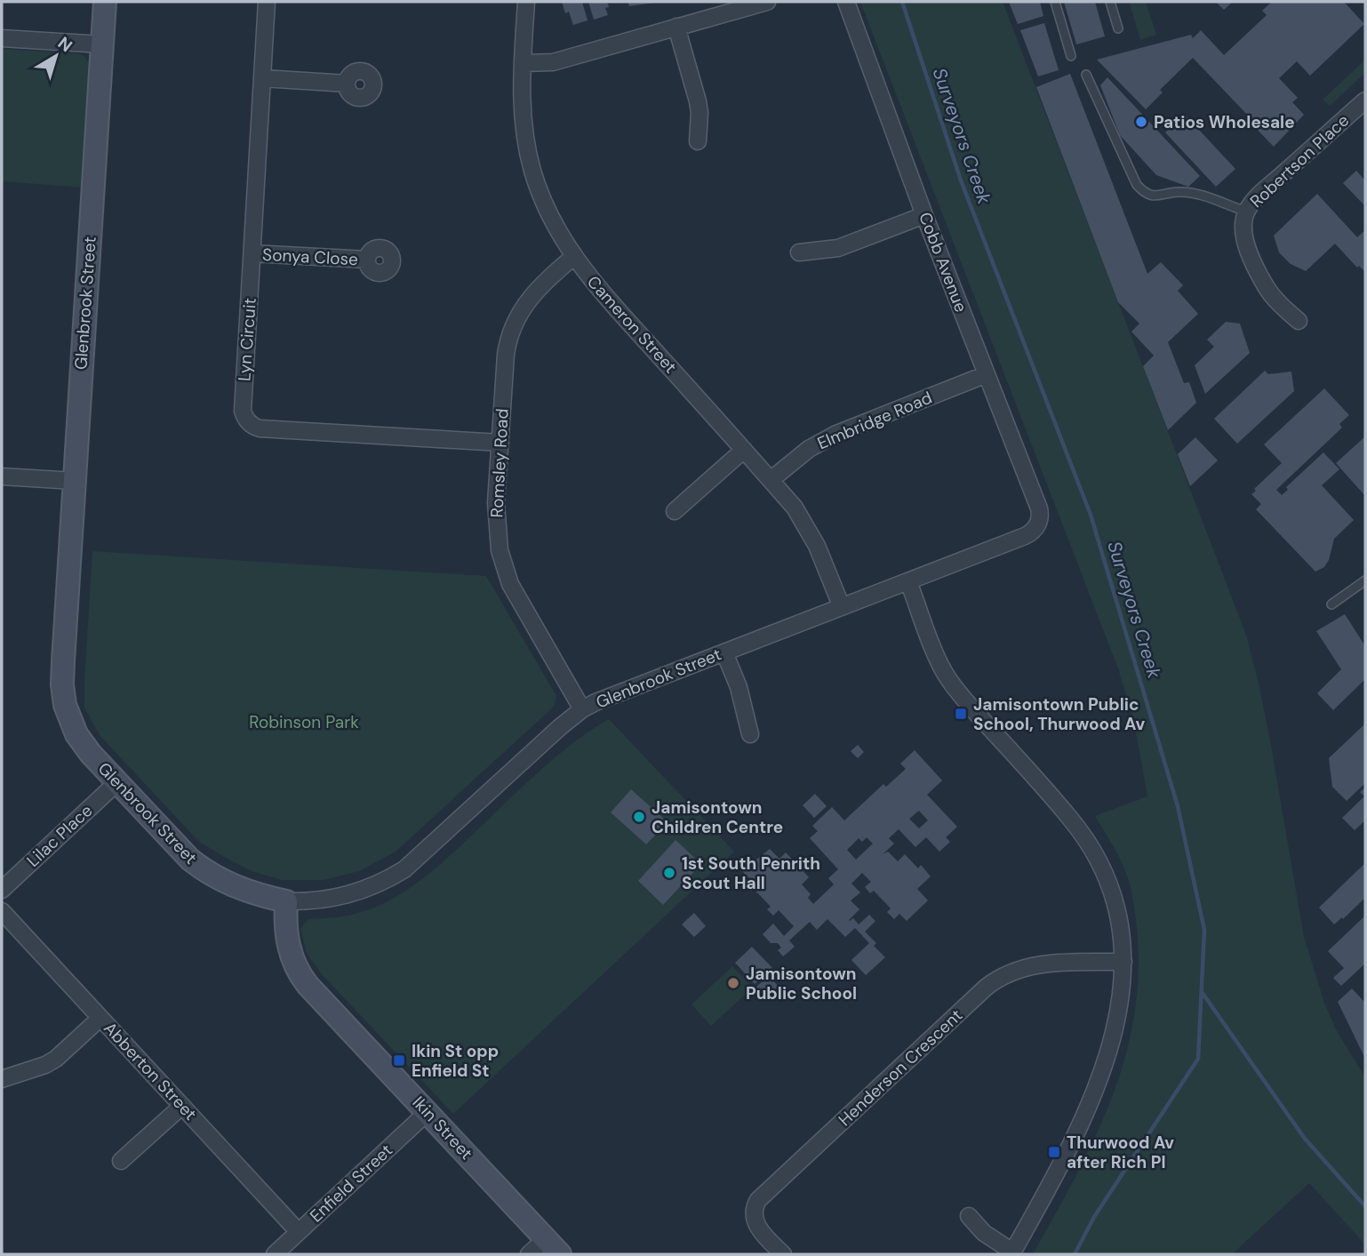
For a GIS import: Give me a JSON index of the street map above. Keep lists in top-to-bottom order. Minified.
{"streets":{"street":["Robertson Place","Sonya Close","Cobb Avenue","Glenbrook Street","Cameron Street","Lyn Circuit","Elmbridge Road","Romsley Road","Lilac Place","Henderson Crescent","Abberton Street","Ikin Street","Enfield Street"]},"crossings":[["Sonya Close","Lyn Circuit"],["Cobb Avenue","Glenbrook Street"],["Cobb Avenue","Elmbridge Road"],["Glenbrook Street","Cameron Street"],["Glenbrook Street","Romsley Road"],["Glenbrook Street","Lilac Place"],["Glenbrook Street","Ikin Street"],["Cameron Street","Elmbridge Road"],["Cameron Street","Romsley Road"],["Lyn Circuit","Romsley Road"],["Abberton Street","Enfield Street"],["Ikin Street","Enfield Street"]],"water":["Surveyors Creek"],"parks":["Robinson Park"],"places":{"other":["Patios Wholesale","Jamisontown Children Centre","1st South Penrith Scout Hall","Jamisontown Public School"],"transit":["Jamisontown Public School, Thurwood Av","Ikin St opp Enfield St","Thurwood Av after Rich Pl"]},"north":"top right"}
